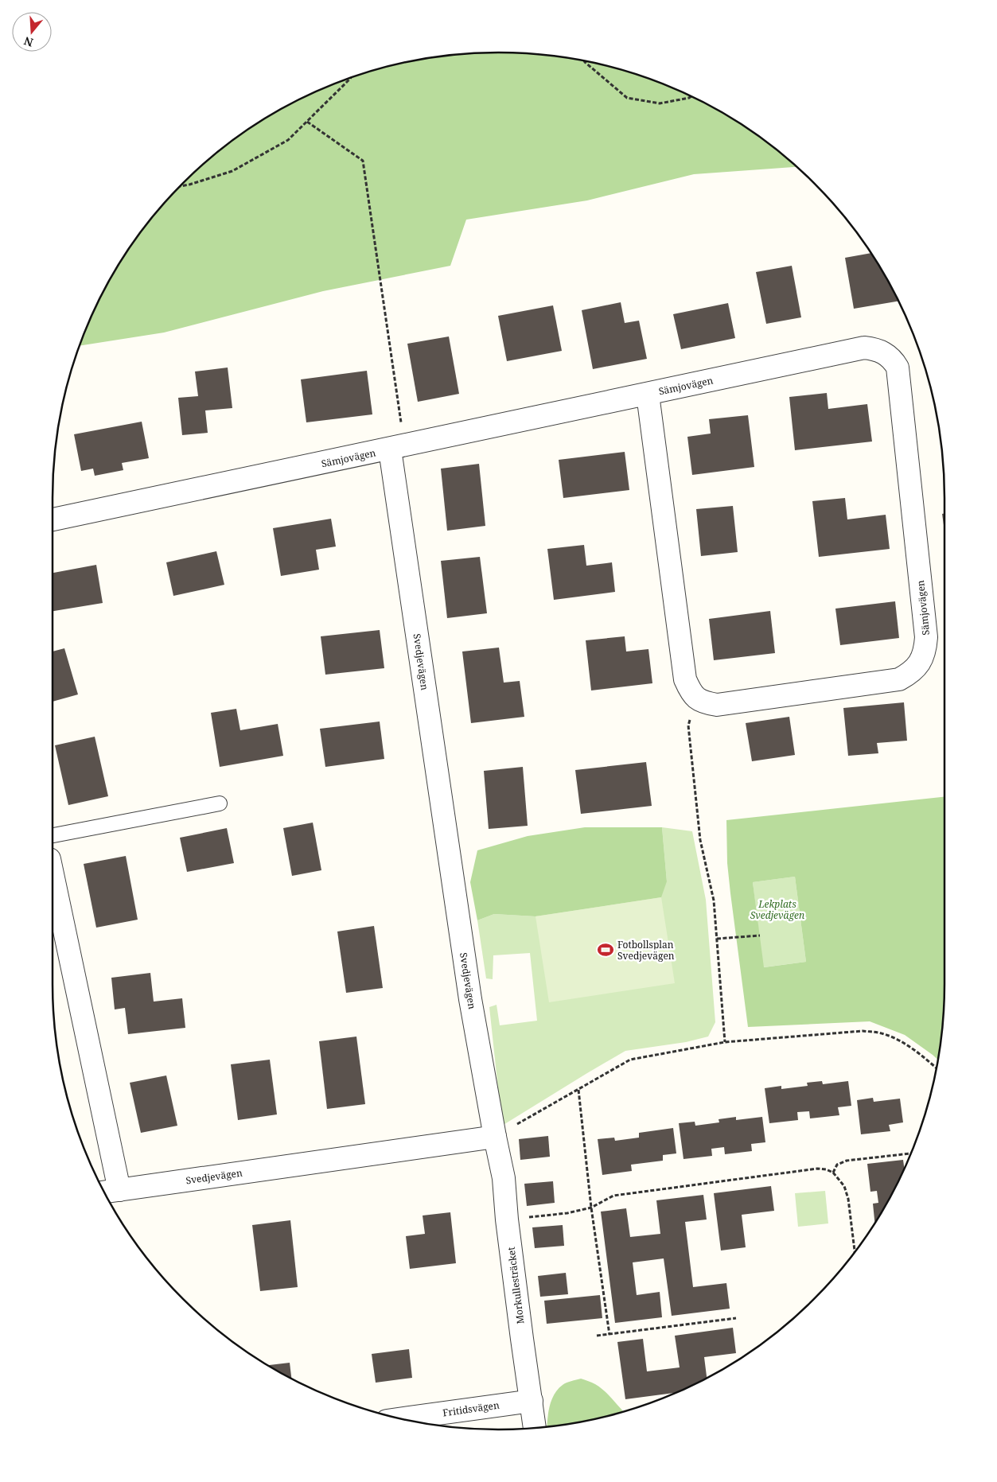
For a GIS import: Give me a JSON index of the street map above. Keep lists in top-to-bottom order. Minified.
{"streets":{"street":["Sämjovägen","Svedjevägen","Morkullesträcket","Fritidsvägen"]},"crossings":[["Sämjovägen","Svedjevägen"],["Svedjevägen","Morkullesträcket"],["Morkullesträcket","Fritidsvägen"]],"parks":["Lekplats Svedjevägen"],"places":{"sports":["Fotbollsplan Svedjevägen"]},"north":"bottom"}
